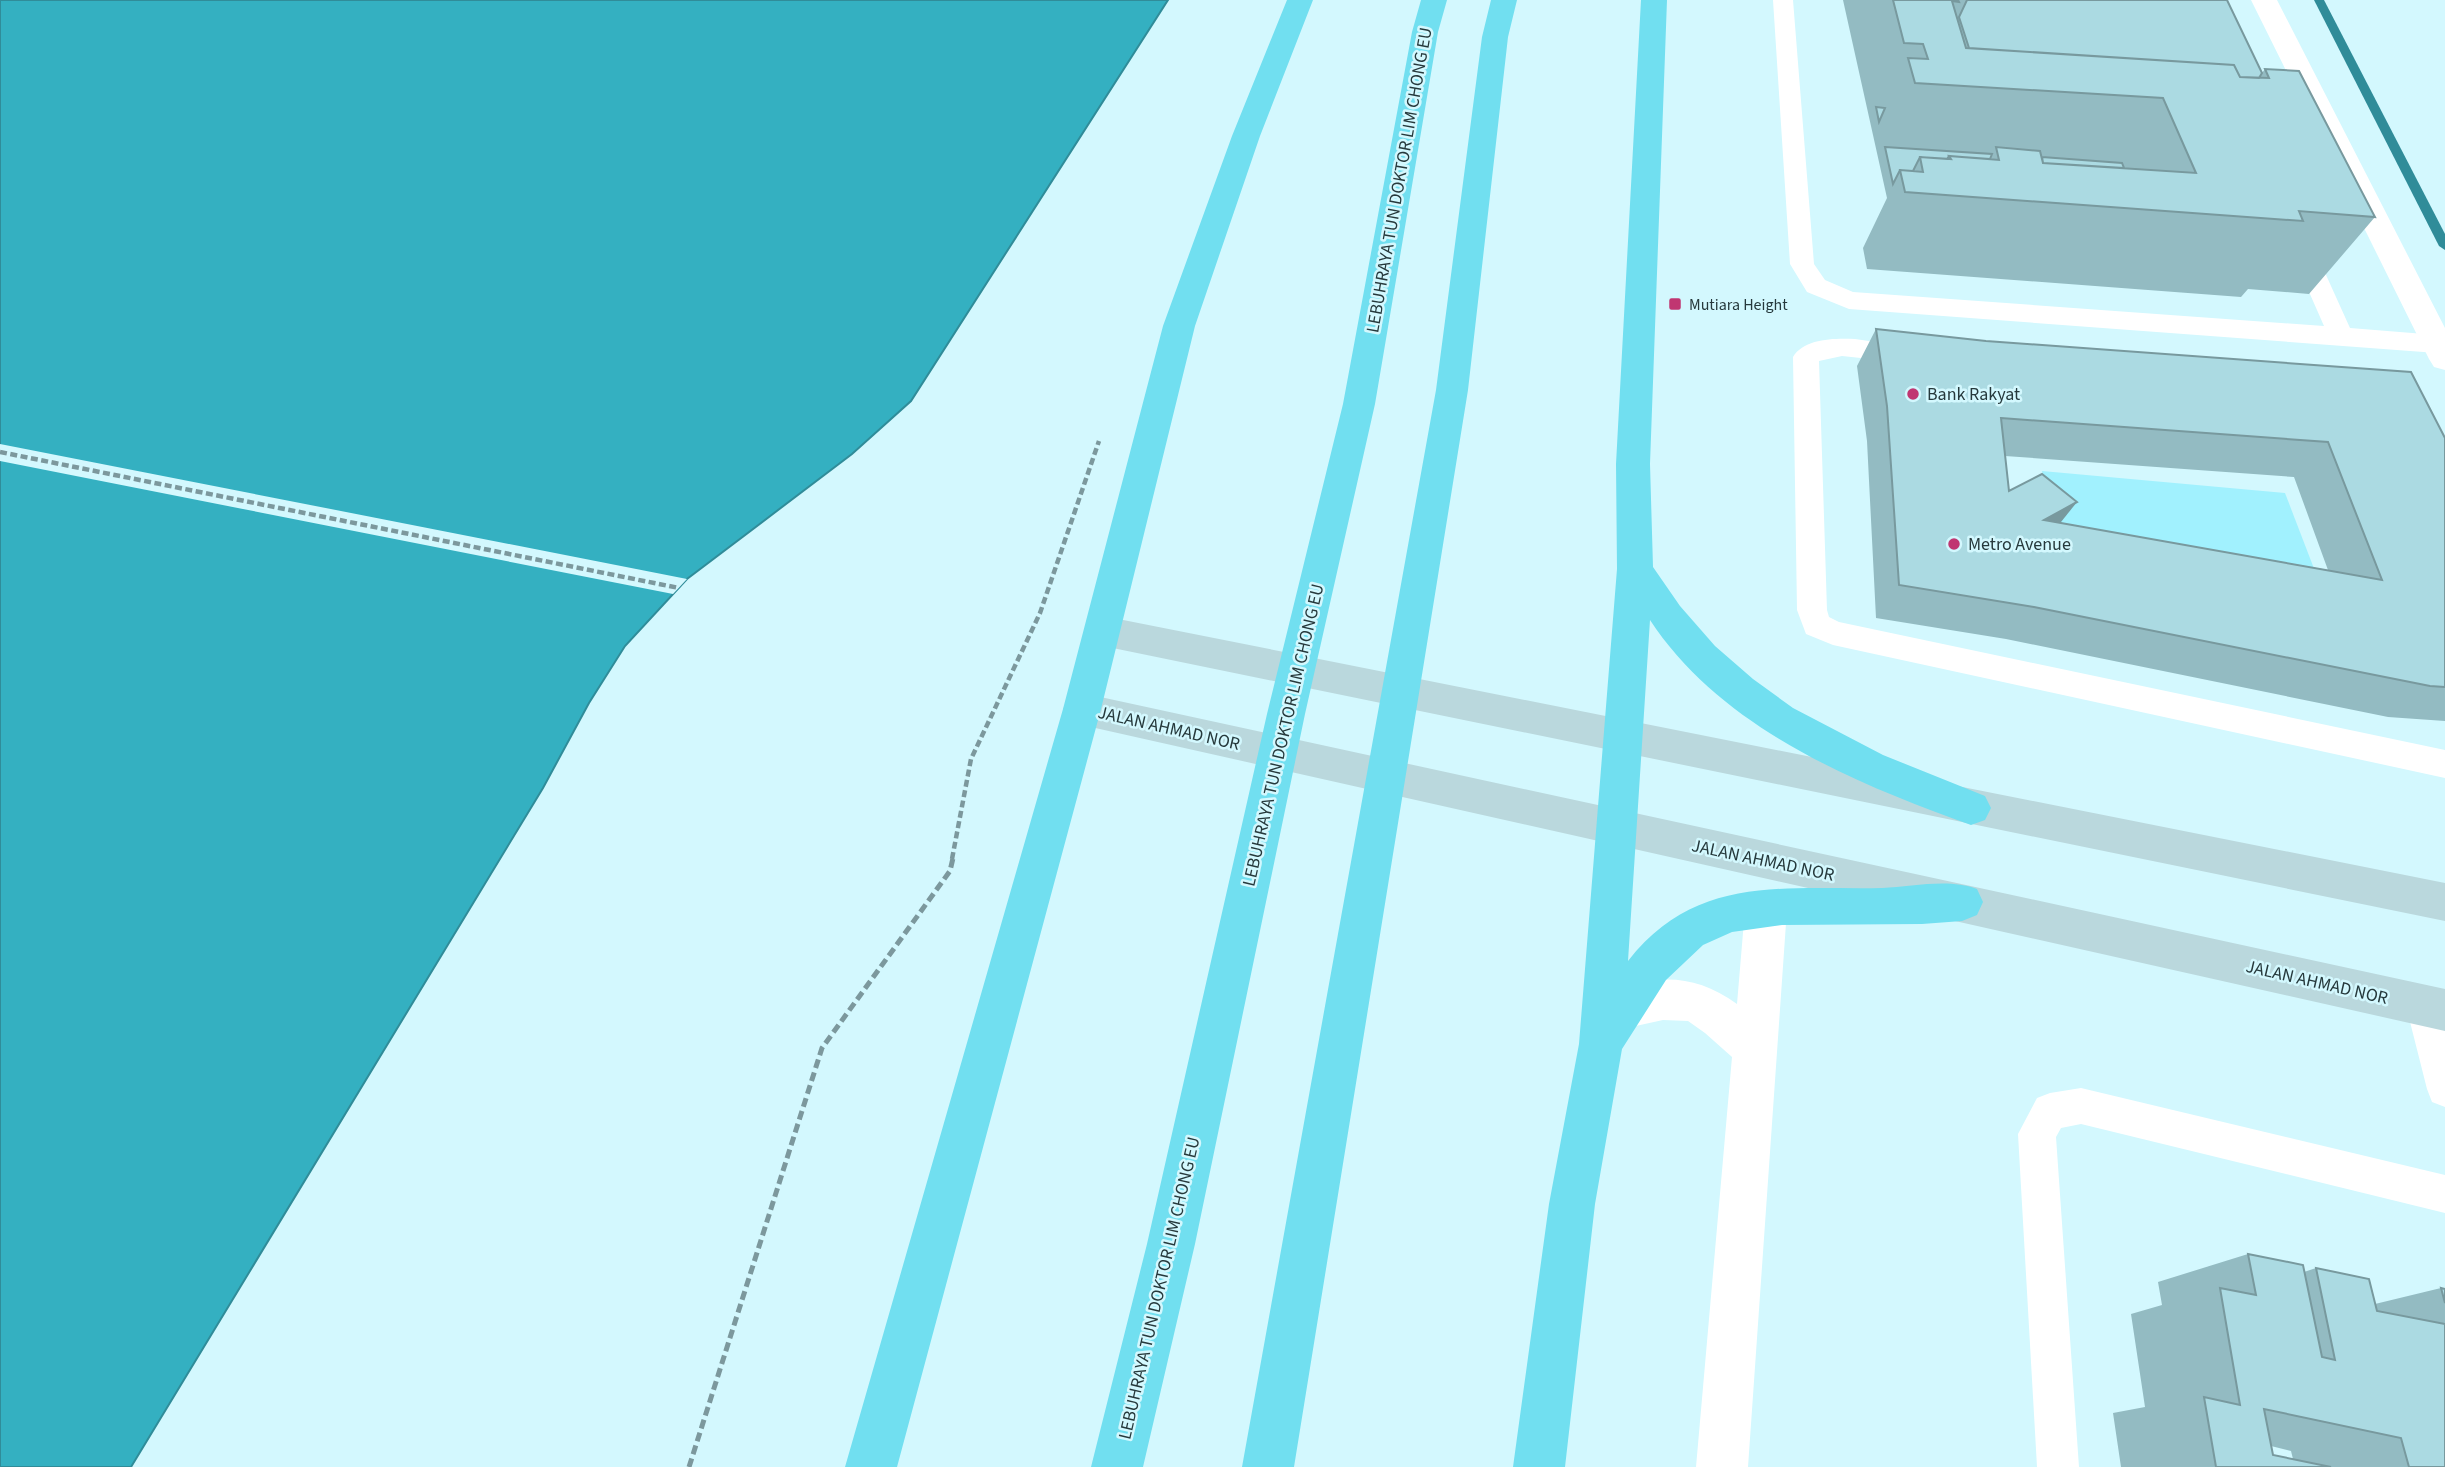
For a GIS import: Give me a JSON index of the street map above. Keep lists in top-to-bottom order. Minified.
{"streets":{"highway":["LEBUHRAYA TUN DOKTOR LIM CHONG EU"],"main road":["JALAN AHMAD NOR"]},"places":{"transit":["Mutiara Height"],"other":["Bank Rakyat","Metro Avenue"]}}
